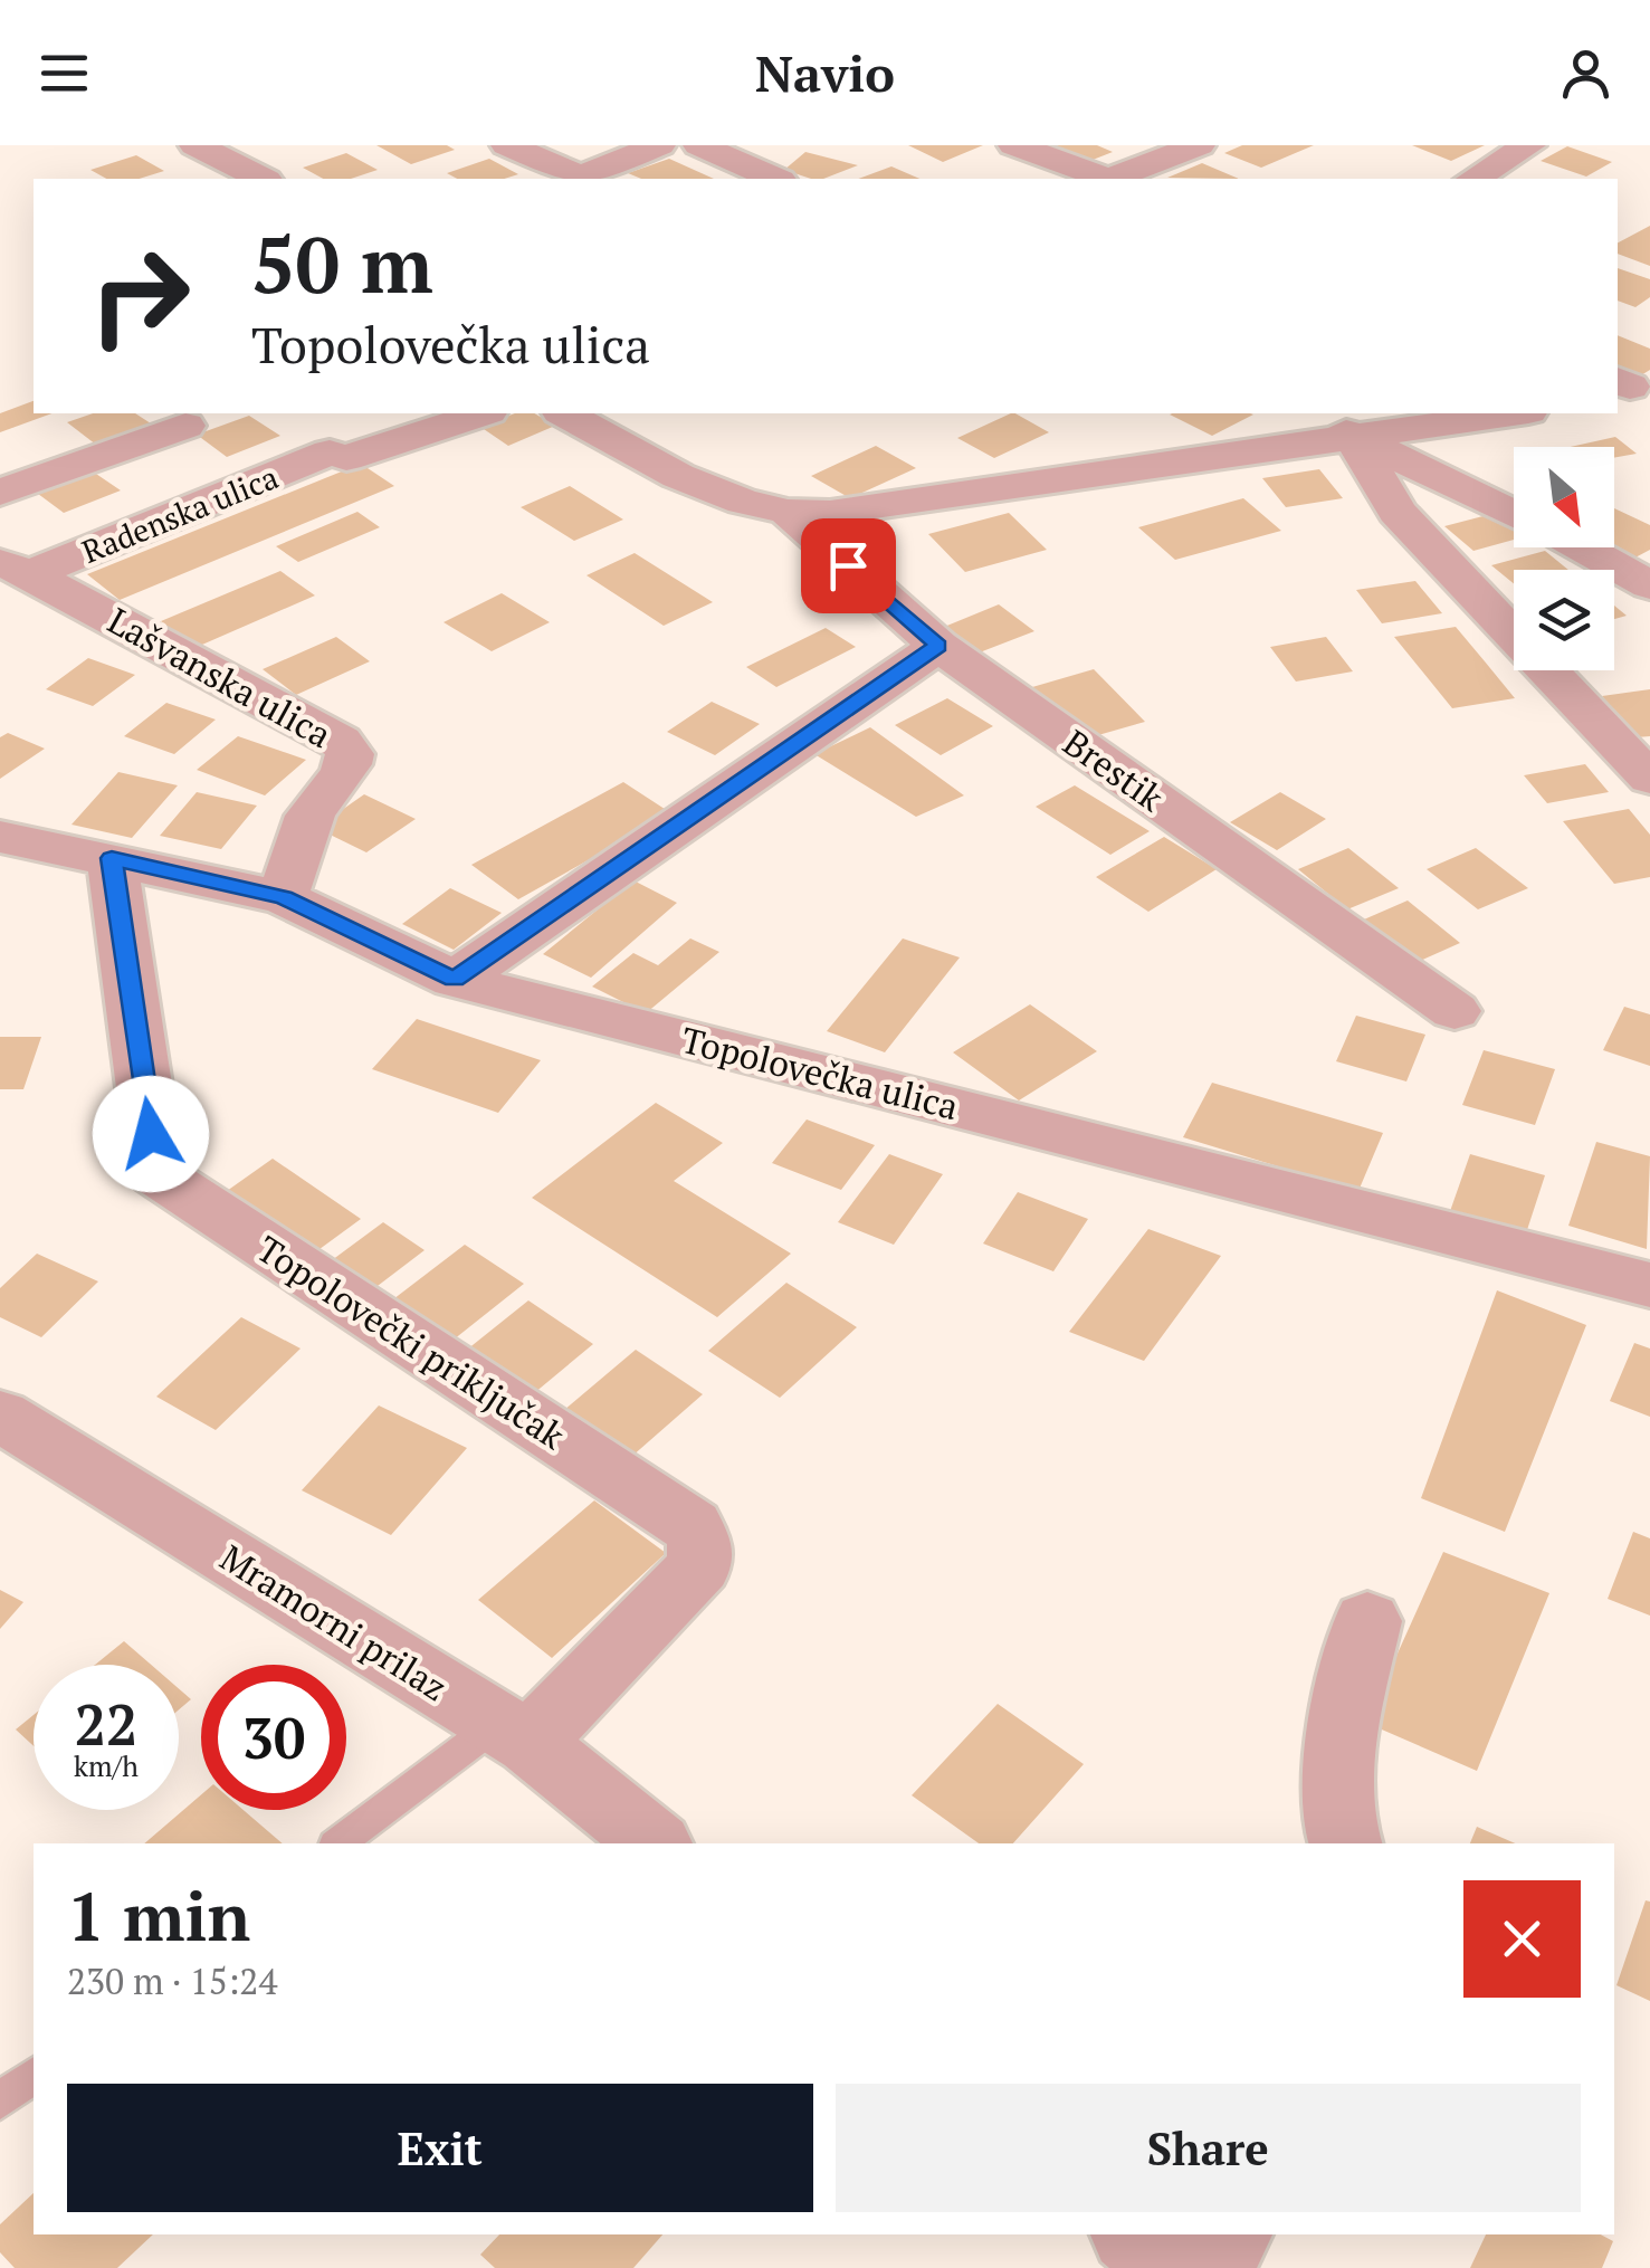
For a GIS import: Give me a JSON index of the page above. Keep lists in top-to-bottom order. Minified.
{"streets":{"street":["Radenska ulica","Lašvanska ulica","Brestik","Topolovečka ulica","Topolovečki priključak","Mramorni prilaz"]},"crossings":[["Radenska ulica","Lašvanska ulica"],["Lašvanska ulica","Topolovečka ulica"],["Topolovečka ulica","Topolovečki priključak"],["Topolovečki priključak","Mramorni prilaz"]],"north":"bottom right","page":{"header":"Navio","turn":["50 m","Topolovečka ulica"],"speed":"22 km/h","limit":"30","heading":["1 min","230 m · 15:24"],"buttons":["Exit","Share"]}}
